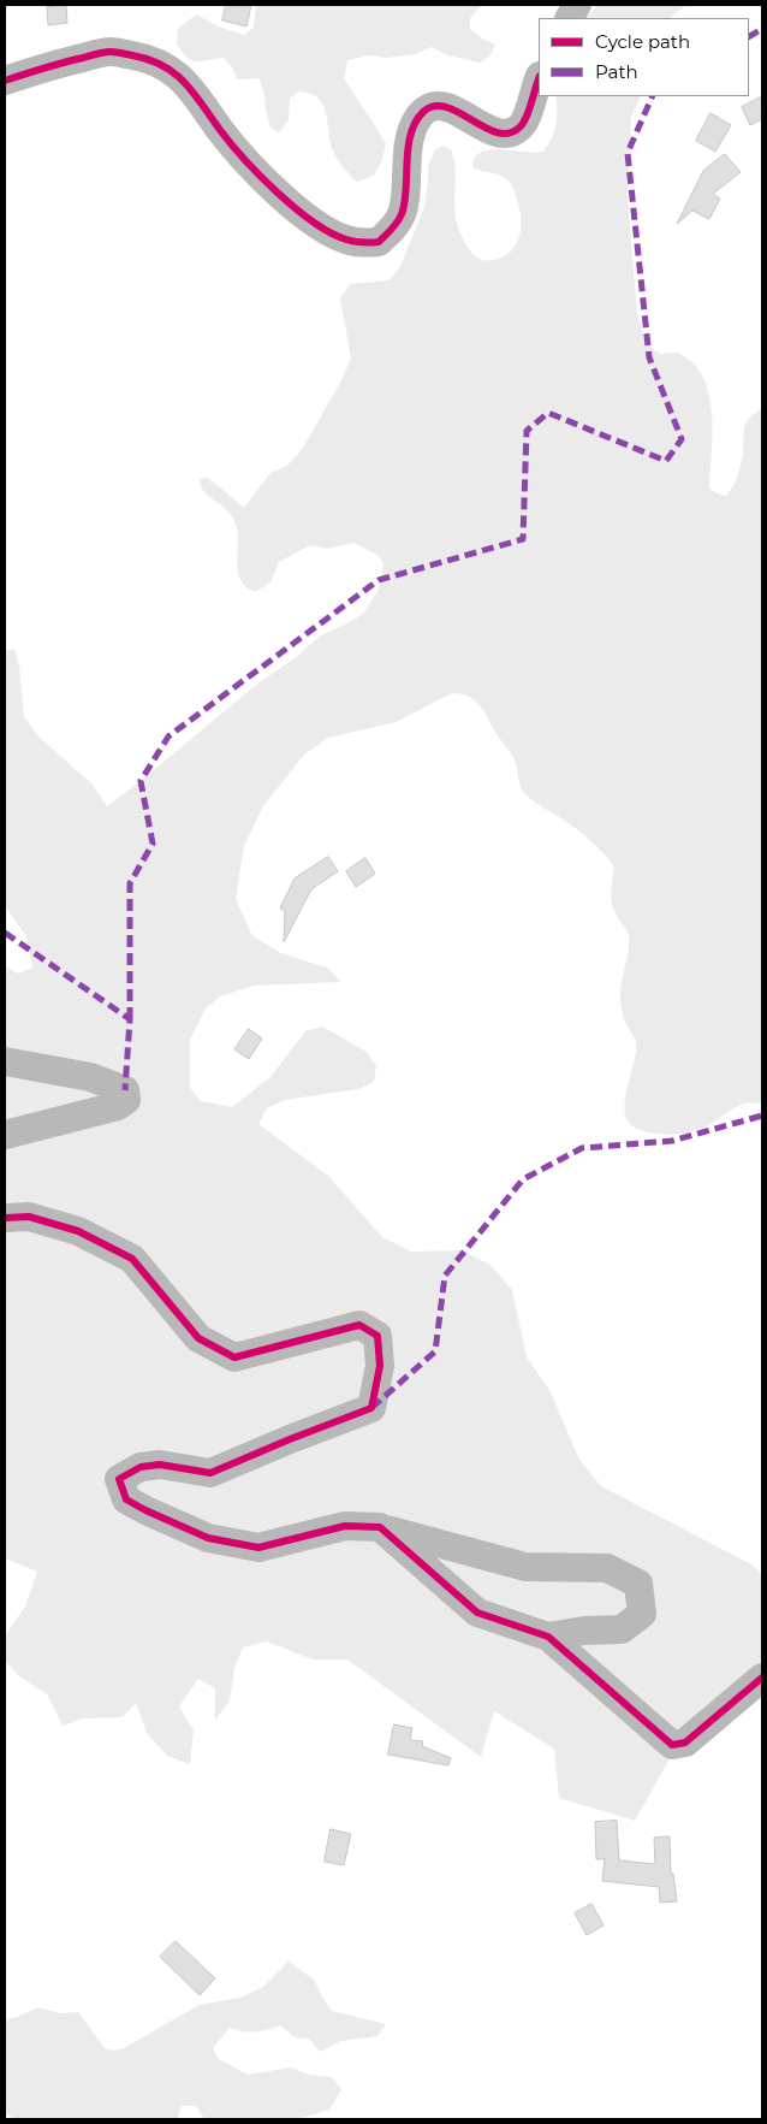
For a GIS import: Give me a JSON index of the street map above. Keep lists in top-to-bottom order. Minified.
{"legend":["Cycle path","Path"]}
